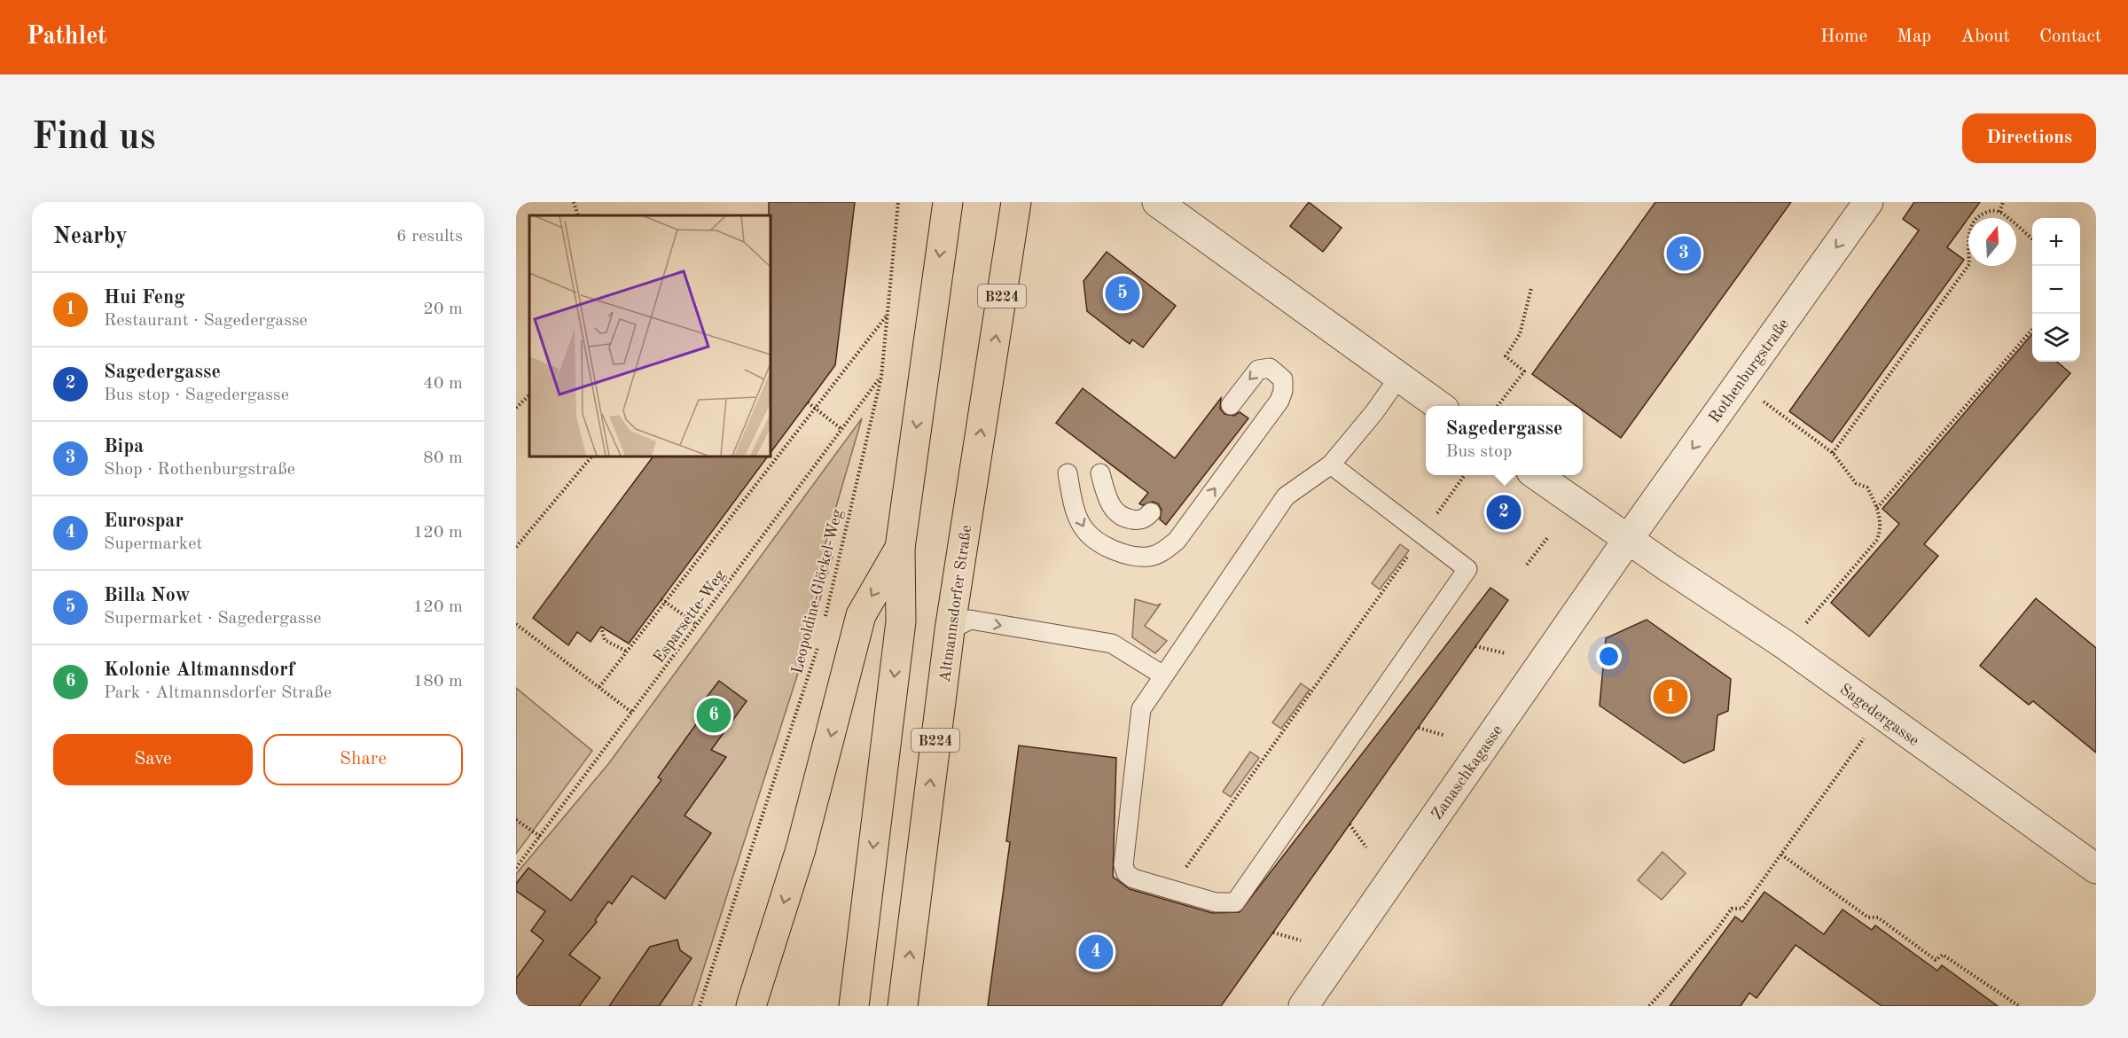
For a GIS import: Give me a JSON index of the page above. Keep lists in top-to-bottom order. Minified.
{"streets":{"main road":["B224","Altmannsdorfer Straße"],"street":["Rothenburgstraße","Sagedergasse","Zanaschkagasse"],"path":["Leopoldine-Glöckel-Weg","Esparsette-Weg"]},"crossings":[["Rothenburgstraße","Sagedergasse"],["Rothenburgstraße","Zanaschkagasse"],["Leopoldine-Glöckel-Weg","Esparsette-Weg"],["Sagedergasse","Zanaschkagasse"]],"one_way":["Rothenburgstraße"],"north":"top","page":{"header":"Pathlet","nav":["Home","Map","About","Contact"],"buttons":["Directions",["Save","Share"]],"title":"Find us","heading":["Nearby","6 results"],"map_buttons":["+","−"],"pins":["3","5","2","1","6","4"],"list":[{"mark":"1","name":"Hui Feng","note":"Restaurant · Sagedergasse","value":"20 m"},{"mark":"2","name":"Sagedergasse","note":"Bus stop · Sagedergasse","value":"40 m"},{"mark":"3","name":"Bipa","note":"Shop · Rothenburgstraße","value":"80 m"},{"mark":"4","name":"Eurospar","note":"Supermarket","value":"120 m"},{"mark":"5","name":"Billa Now","note":"Supermarket · Sagedergasse","value":"120 m"},{"mark":"6","name":"Kolonie Altmannsdorf","note":"Park · Altmannsdorfer Straße","value":"180 m"}],"popup":["Sagedergasse","Bus stop"]}}
